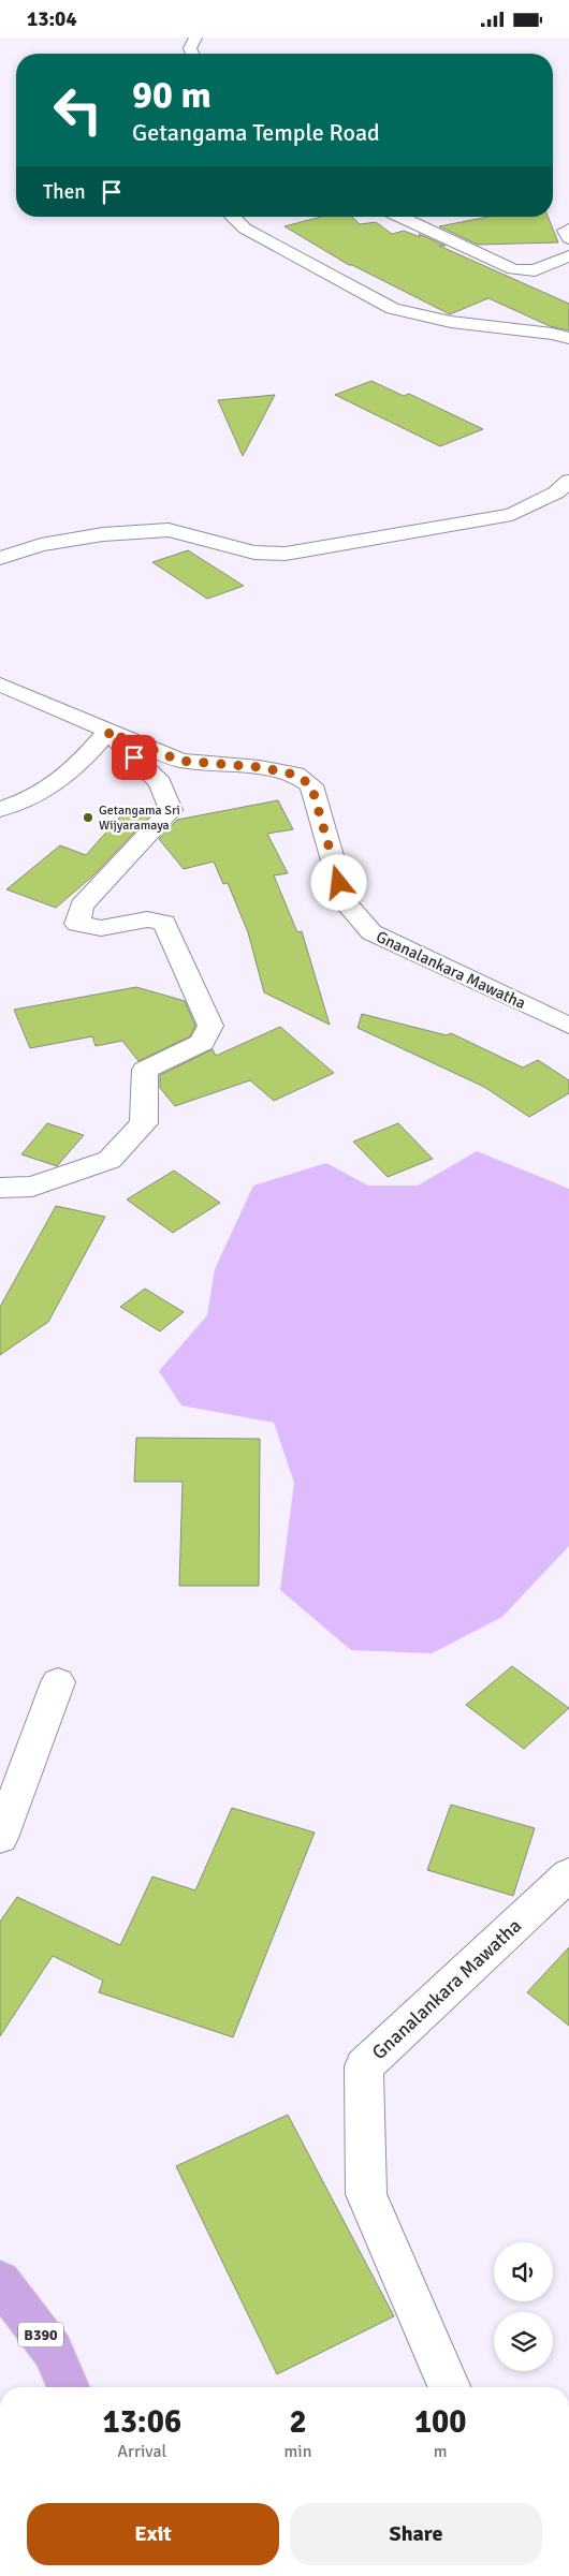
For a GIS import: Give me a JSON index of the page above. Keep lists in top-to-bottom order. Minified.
{"streets":{"main road":["B390"],"street":["Gnanalankara Mawatha"]},"places":["Getangama Sri Wijyaramaya"],"page":{"status":"13:04","turn":["90 m","Getangama Temple Road"],"then":"Then","eta":["13:06","Arrival","2","min","100","m"],"buttons":["Exit","Share"]}}
